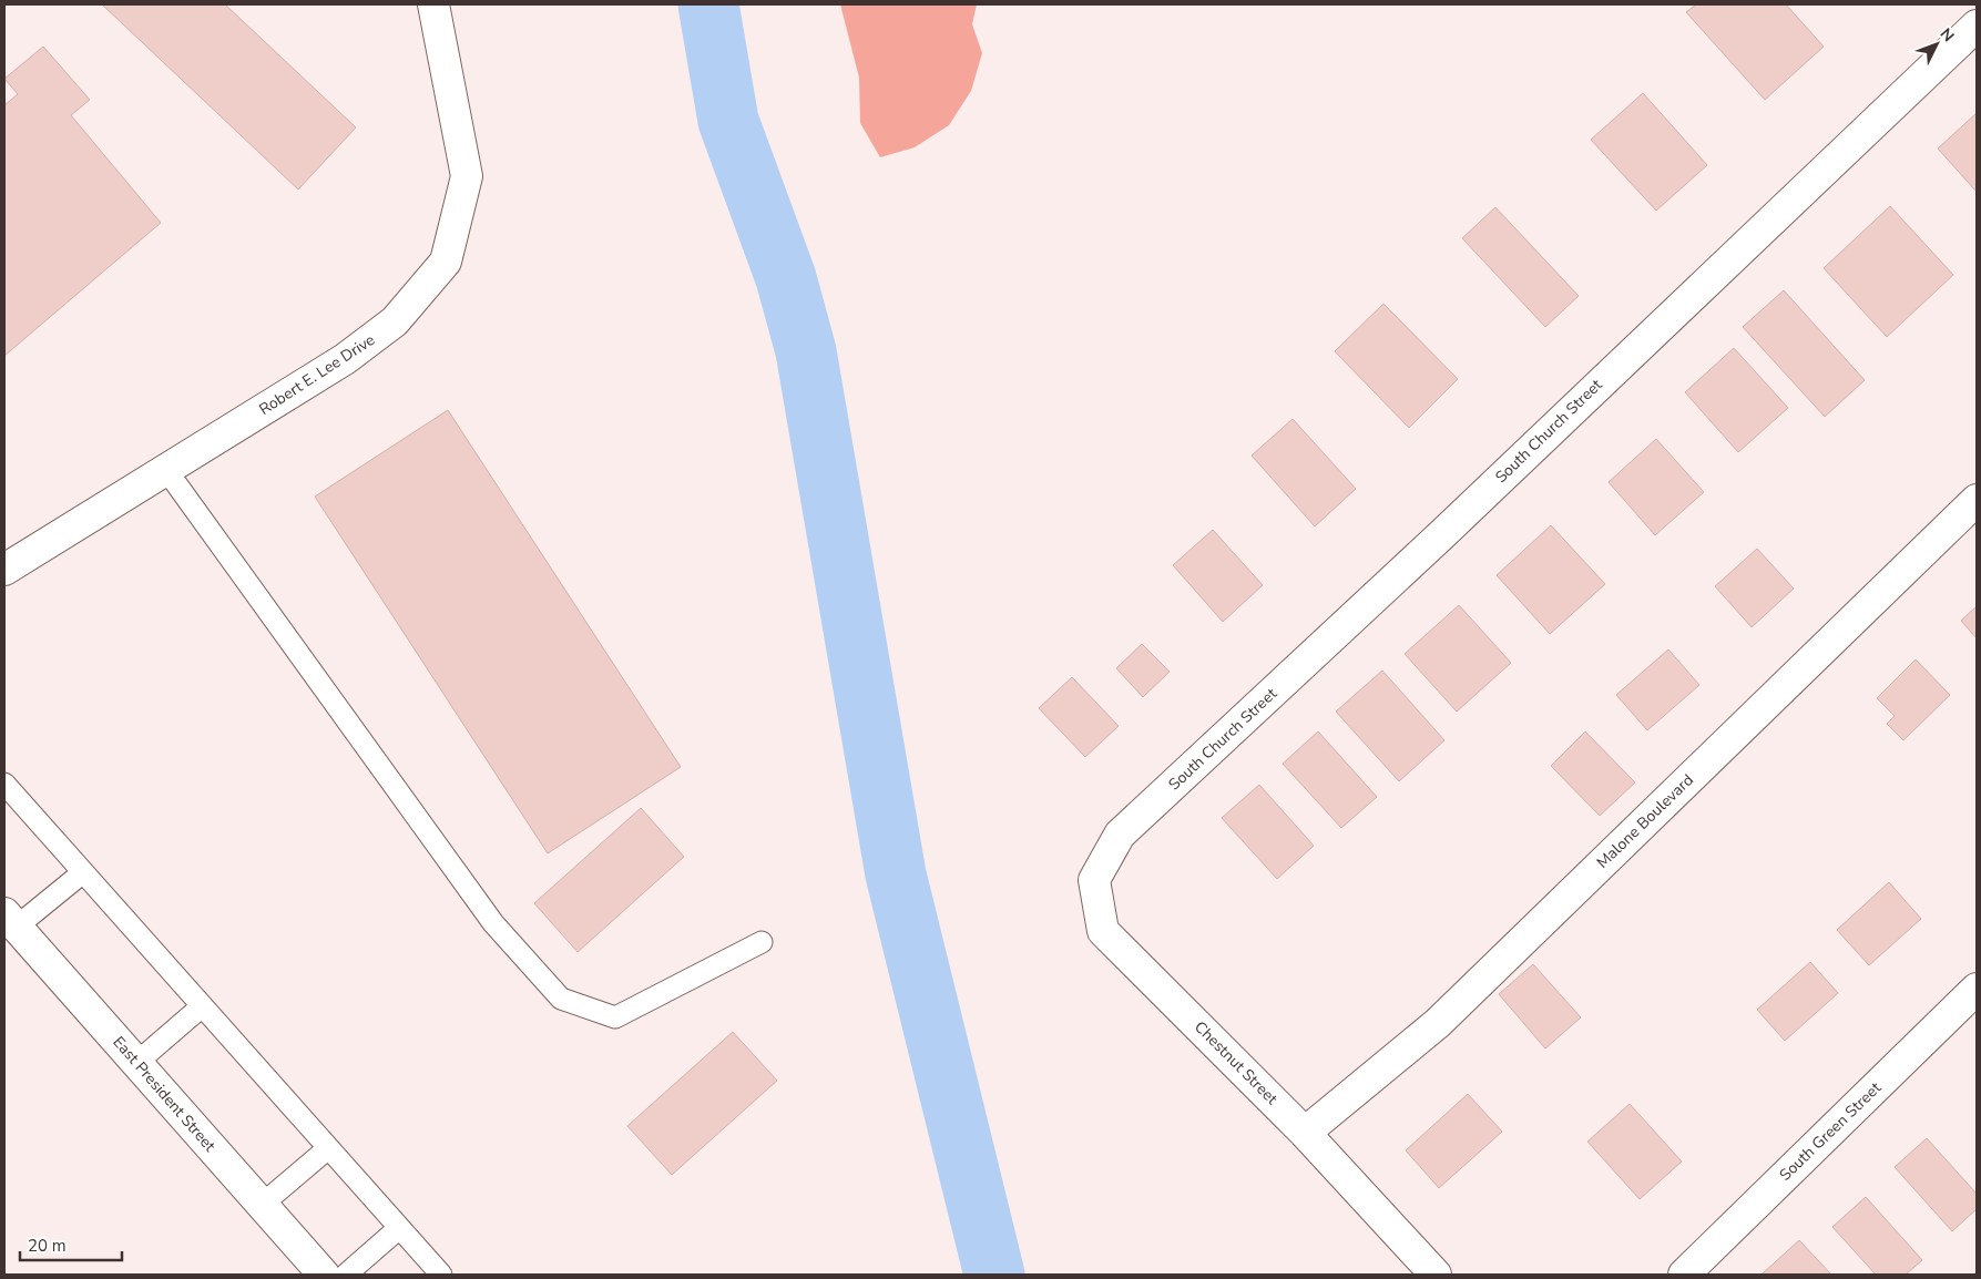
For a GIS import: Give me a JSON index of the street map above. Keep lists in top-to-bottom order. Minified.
{"streets":{"street":["Robert E. Lee Drive","South Church Street","Malone Boulevard","Chestnut Street","East President Street","South Green Street"]},"crossings":[["South Church Street","Chestnut Street"],["Malone Boulevard","Chestnut Street"]],"scale_bar":"20 m","north":"top right"}
